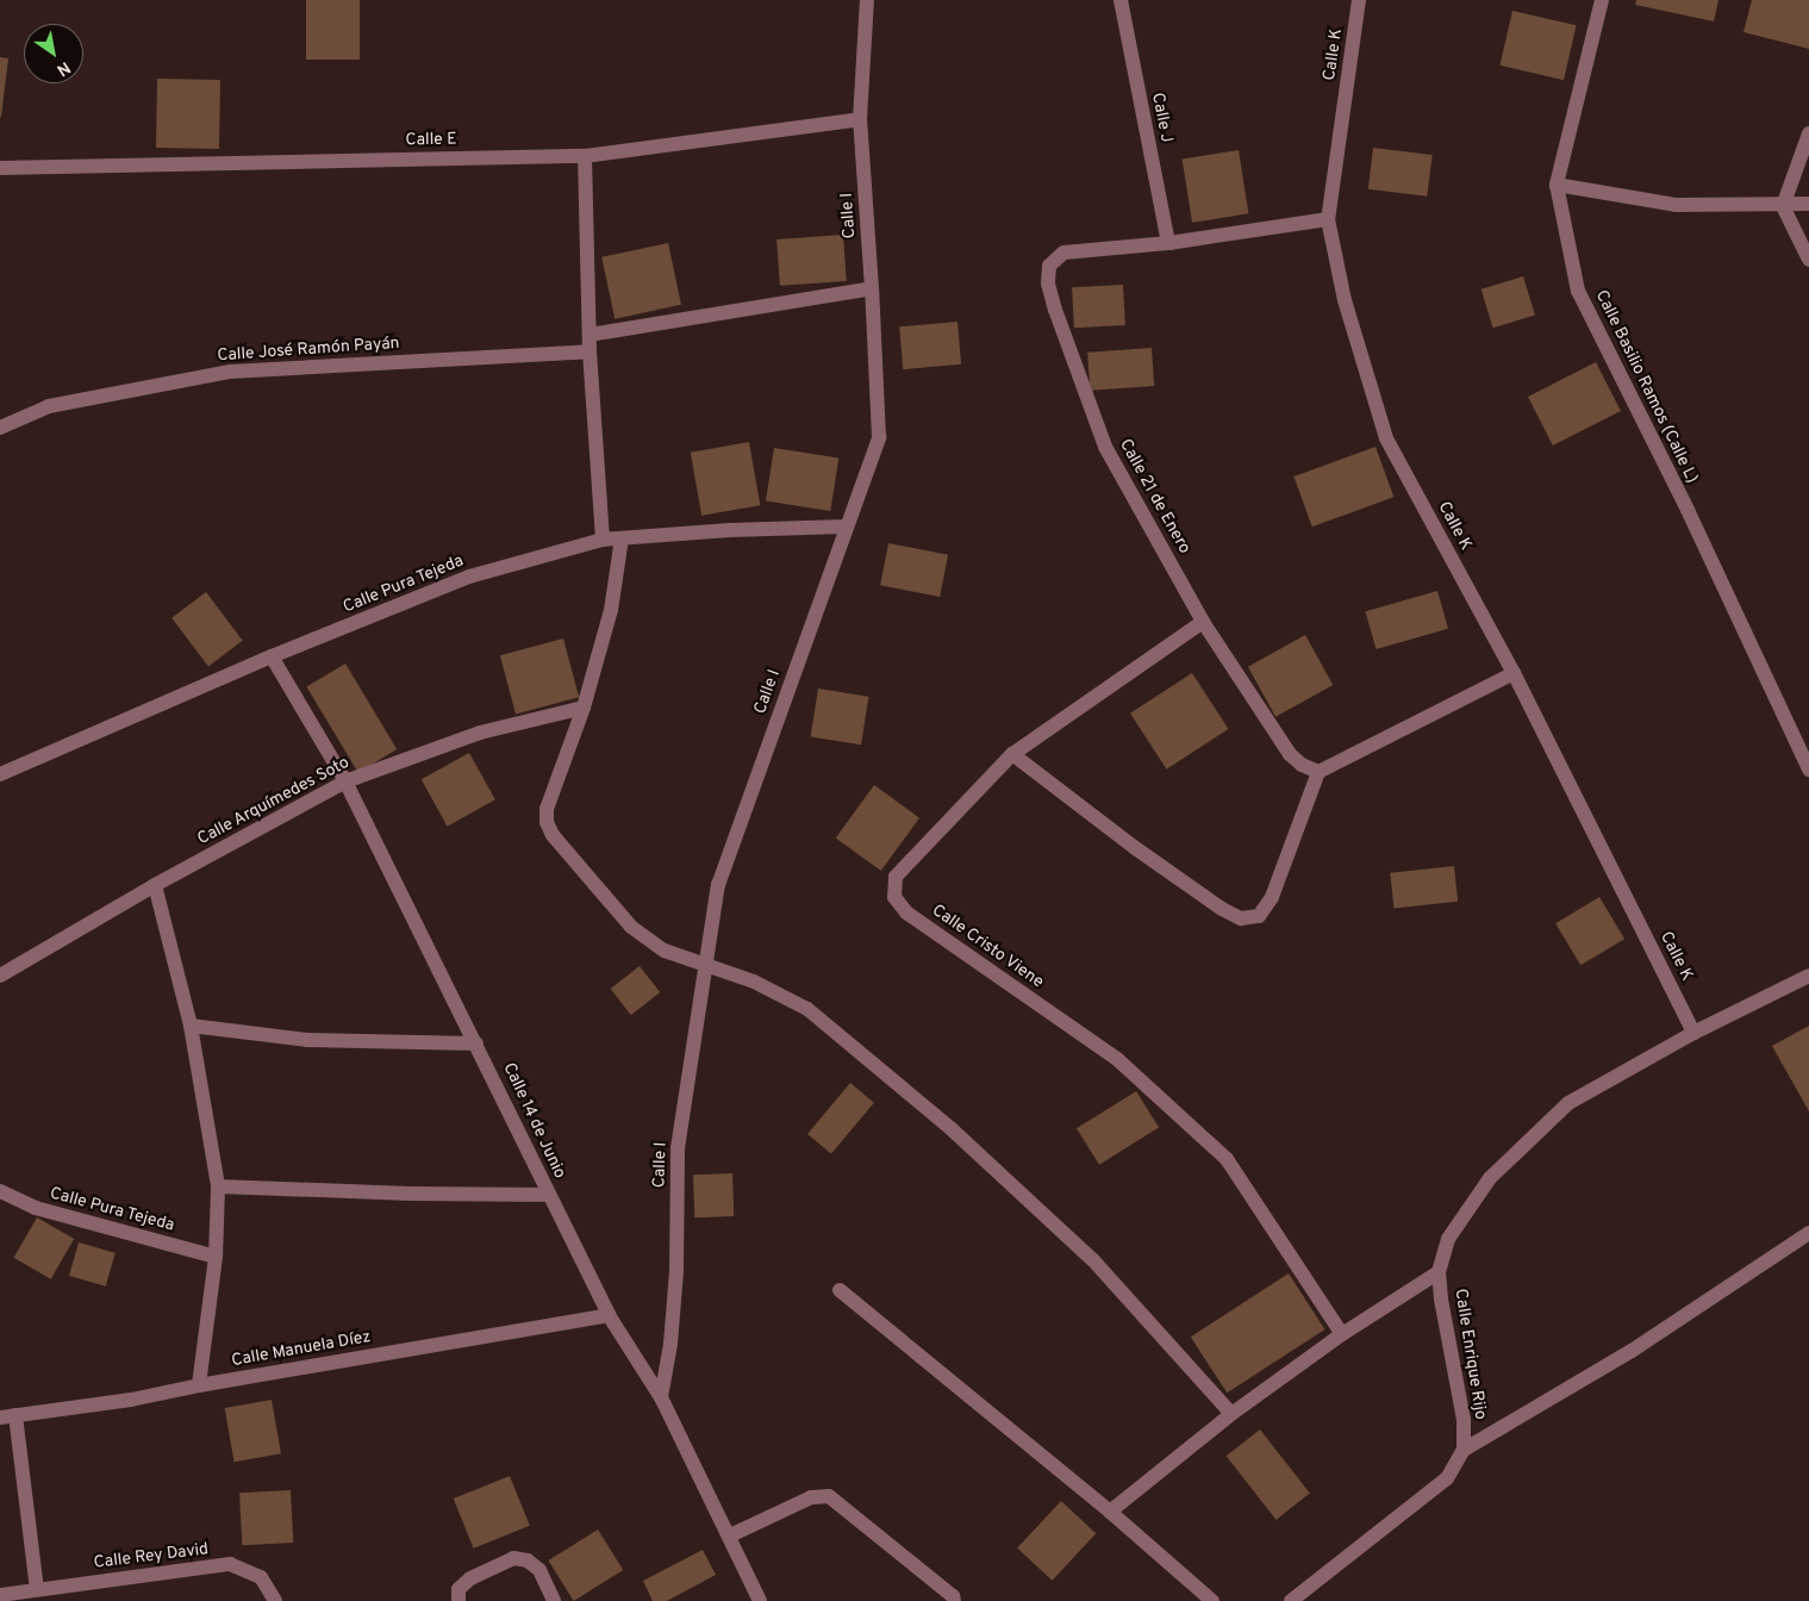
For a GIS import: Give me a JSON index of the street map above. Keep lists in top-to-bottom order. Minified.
{"streets":{"street":["Calle K","Calle J","Calle E","Calle I","Calle José Ramón Payán","Calle Basilio Ramos (Calle L)","Calle 21 de Enero","Calle Pura Tejeda","Calle Arquímedes Soto","Calle Cristo Viene","Calle 14 de Junio","Calle Manuela Díez","Calle Enrique Rijo","Calle Rey David"]},"crossings":[["Calle K","Calle 21 de Enero"],["Calle K","Calle Enrique Rijo"],["Calle J","Calle 21 de Enero"],["Calle E","Calle I"],["Calle I","Calle Pura Tejeda"],["Calle I","Calle 14 de Junio"],["Calle 21 de Enero","Calle Cristo Viene"],["Calle Pura Tejeda","Calle 14 de Junio"],["Calle Arquímedes Soto","Calle 14 de Junio"],["Calle 14 de Junio","Calle Manuela Díez"]],"north":"bottom right"}
